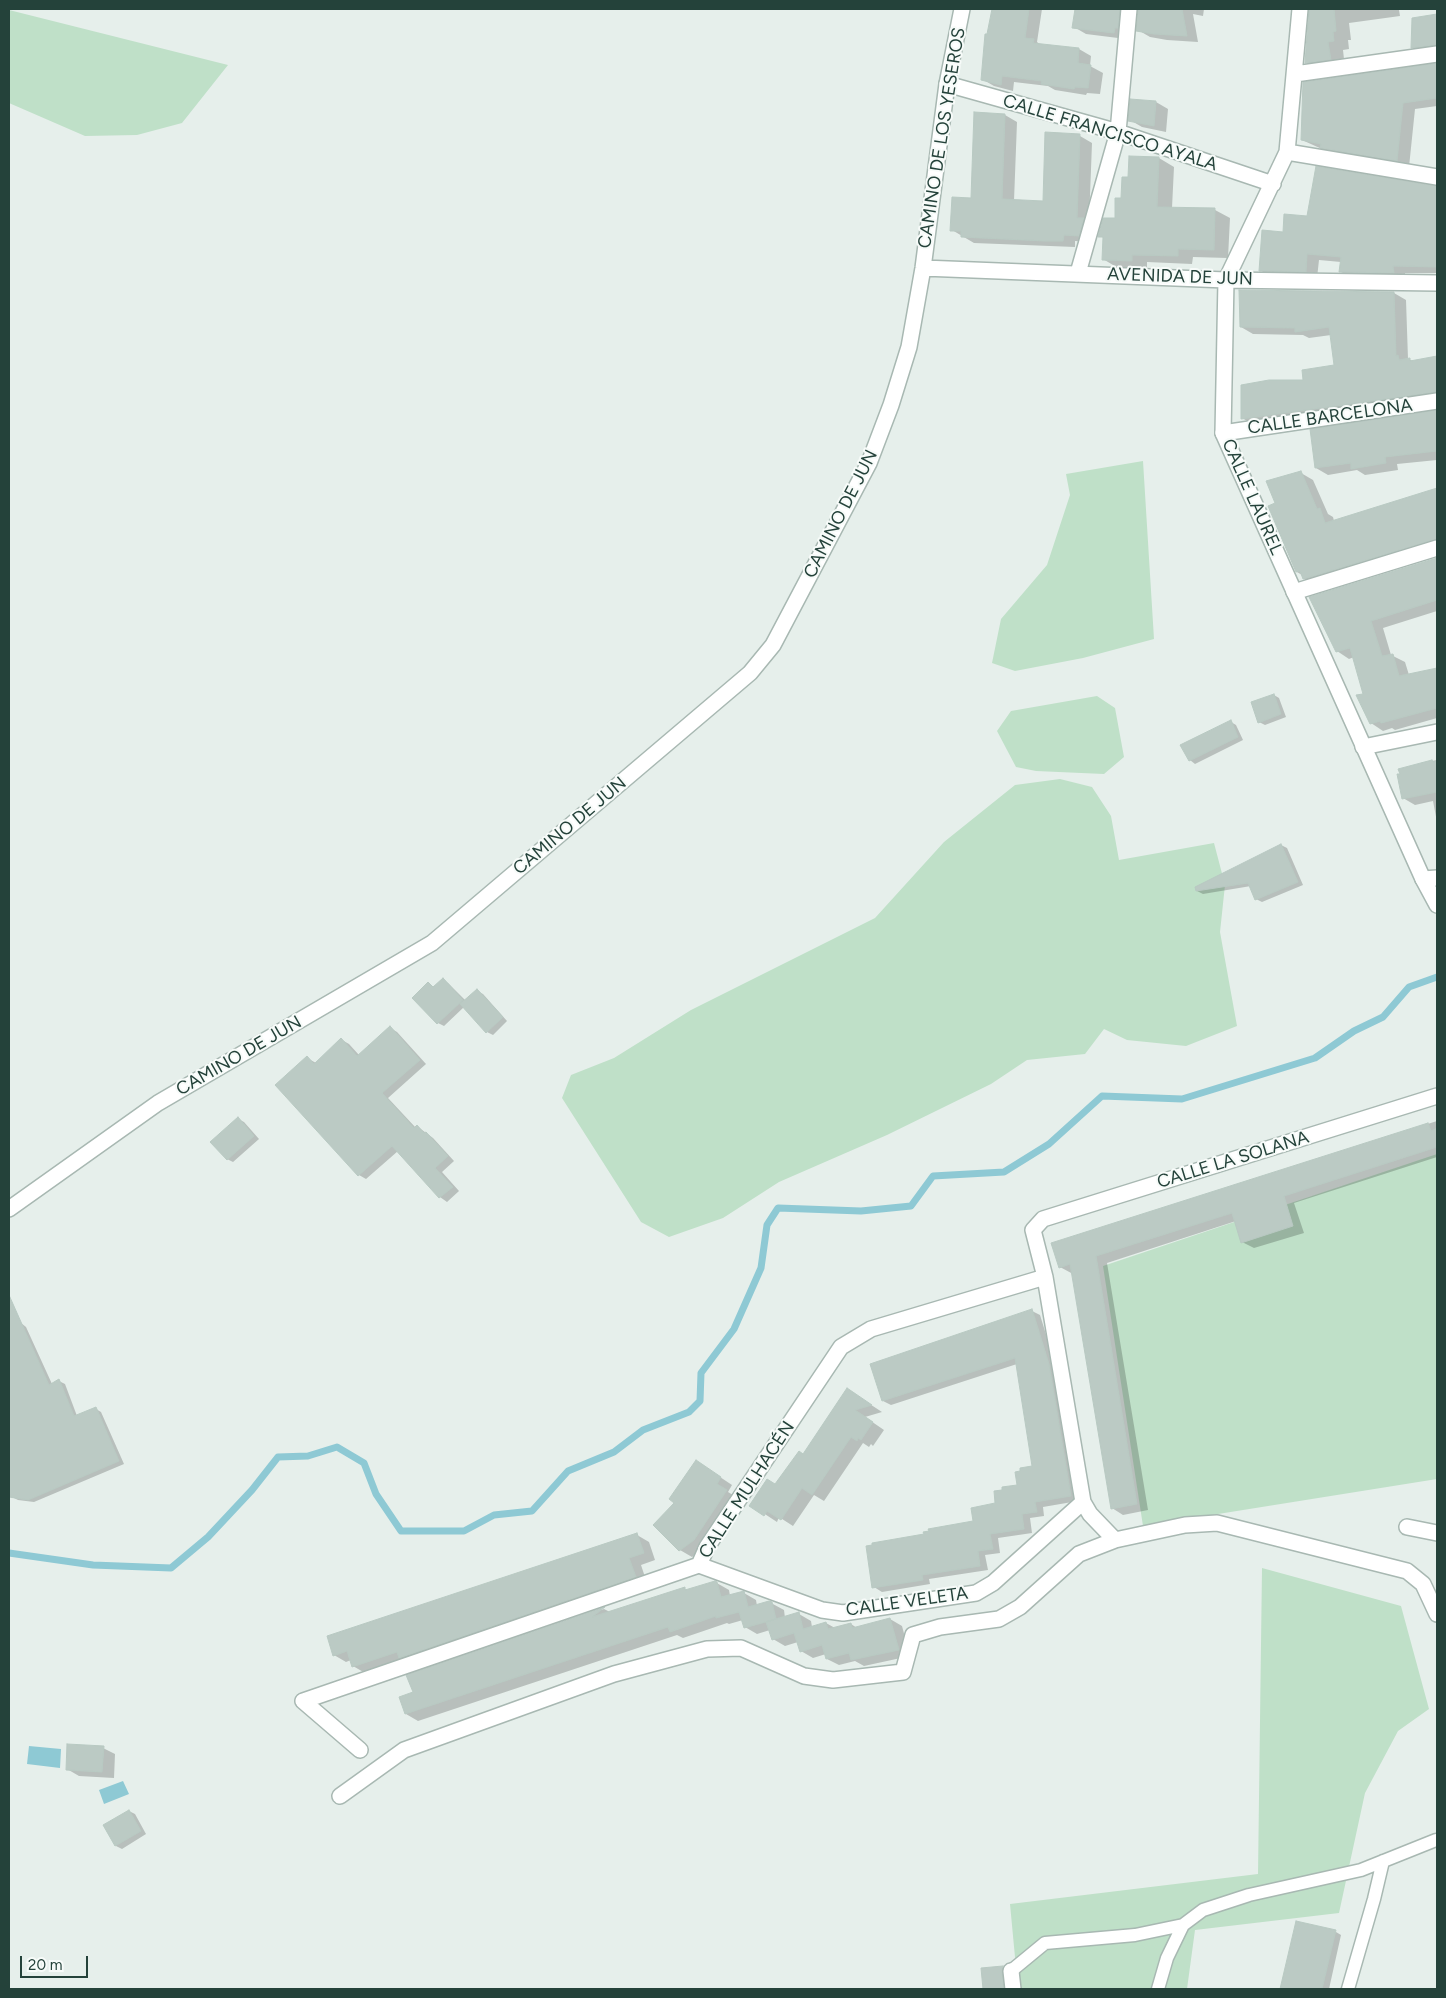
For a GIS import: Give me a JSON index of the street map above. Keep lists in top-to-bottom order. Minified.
{"streets":{"street":["CALLE FRANCISCO AYALA","CAMINO DE LOS YESEROS","AVENIDA DE JUN","CALLE BARCELONA","CALLE LAUREL","CAMINO DE JUN","CALLE LA SOLANA","CALLE MULHACÉN","CALLE VELETA"]},"crossings":[["CALLE FRANCISCO AYALA","CAMINO DE LOS YESEROS"],["CALLE FRANCISCO AYALA","CALLE LAUREL"],["CAMINO DE LOS YESEROS","AVENIDA DE JUN"],["CAMINO DE LOS YESEROS","CAMINO DE JUN"],["AVENIDA DE JUN","CALLE LAUREL"],["AVENIDA DE JUN","CAMINO DE JUN"],["CALLE BARCELONA","CALLE LAUREL"],["CALLE LA SOLANA","CALLE MULHACÉN"],["CALLE MULHACÉN","CALLE VELETA"]],"scale_bar":"20 m"}
